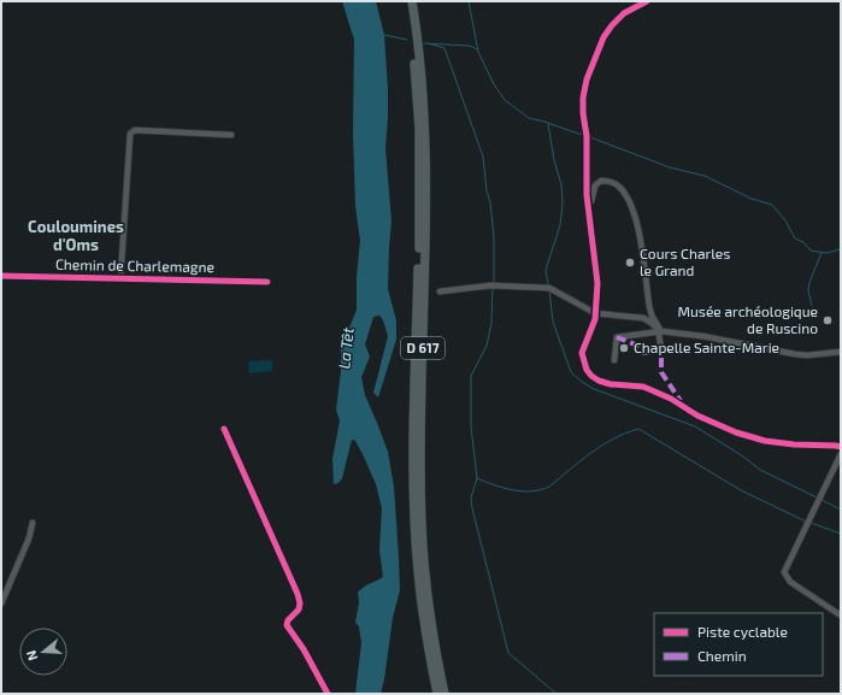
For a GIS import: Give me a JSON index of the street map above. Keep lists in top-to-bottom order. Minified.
{"streets":{"highway":["D 617"],"street":["Chemin de Charlemagne"]},"districts":["Couloumines d'Oms"],"water":["La Têt"],"places":["Cours Charles le Grand","Musée archéologique de Ruscino","Chapelle Sainte-Marie"],"legend":["Piste cyclable","Chemin"],"north":"left"}
